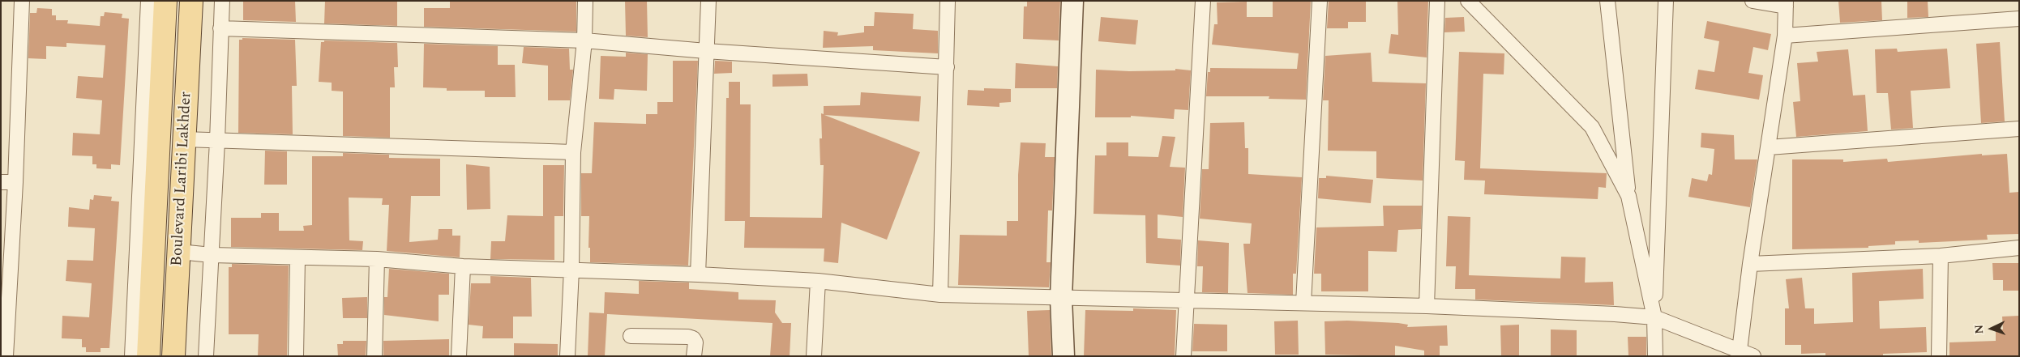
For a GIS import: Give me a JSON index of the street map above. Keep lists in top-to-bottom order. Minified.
{"streets":{"main road":["Boulevard Laribi Lakhder"]},"north":"left"}
